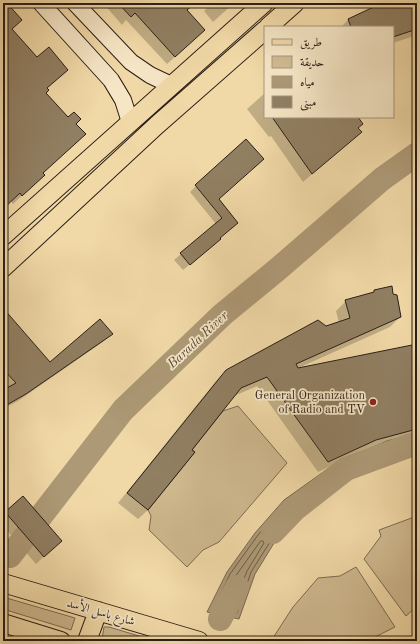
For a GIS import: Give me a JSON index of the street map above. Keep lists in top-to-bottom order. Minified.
{"streets":{"main road":["شارع باسل الأسد"]},"water":["Barada River"],"places":["General Organization of Radio and TV"],"legend":["طريق","حديقة","مياه","مبنى"]}
